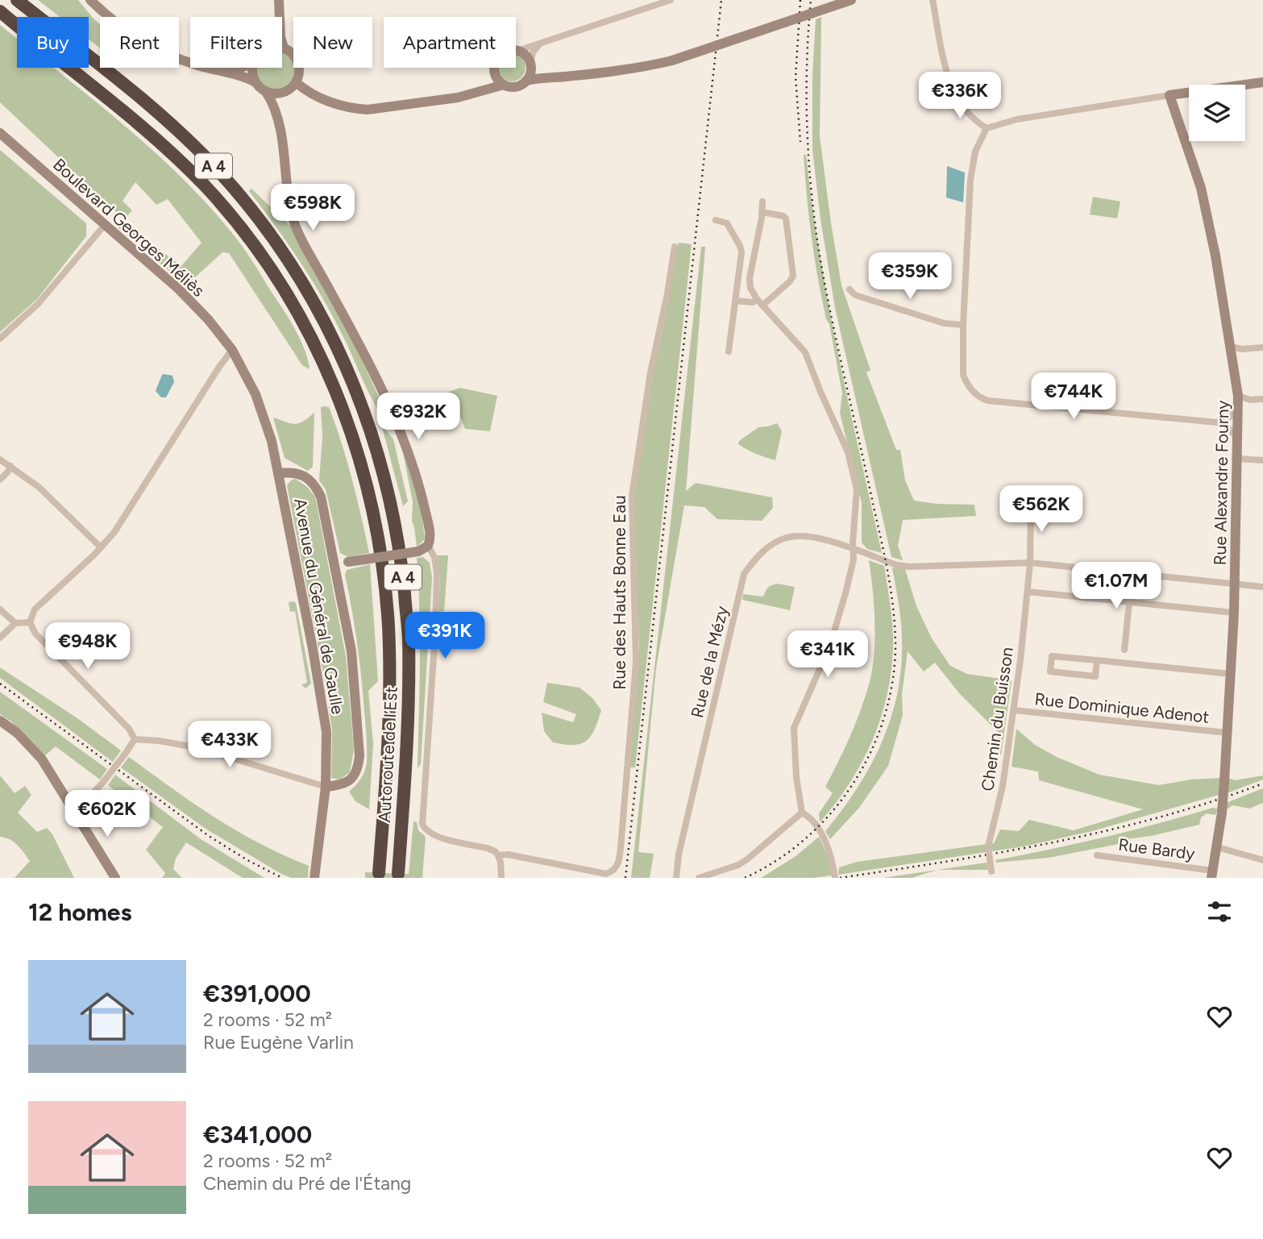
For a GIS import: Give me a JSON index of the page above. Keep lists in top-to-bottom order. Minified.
{"streets":{"highway":["A 4","Autoroute de l’Est"],"main road":["Boulevard Georges Méliès","Rue Alexandre Fourny","Avenue du Général de Gaulle"],"street":["Rue des Hauts Bonne Eau","Rue de la Mézy","Rue Dominique Adenot","Chemin du Buisson","Rue Bardy"]},"crossings":[["Boulevard Georges Méliès","Avenue du Général de Gaulle"],["Rue Alexandre Fourny","Rue de la Mézy"],["Rue Alexandre Fourny","Rue Dominique Adenot"],["Rue Alexandre Fourny","Rue Bardy"],["Rue de la Mézy","Chemin du Buisson"],["Rue Dominique Adenot","Chemin du Buisson"]],"page":{"chip":["Buy","Rent","Filters","New","Apartment"],"price":["€336K","€598K","€359K","€744K","€932K","€562K","€1.07M","€391K","€948K","€341K","€433K","€602K"],"heading":"12 homes","list":[{"name":"€391,000","note":"2 rooms · 52 m² · Rue Eugène Varlin"},{"name":"€341,000","note":"2 rooms · 52 m² · Chemin du Pré de l'Étang"}]}}
